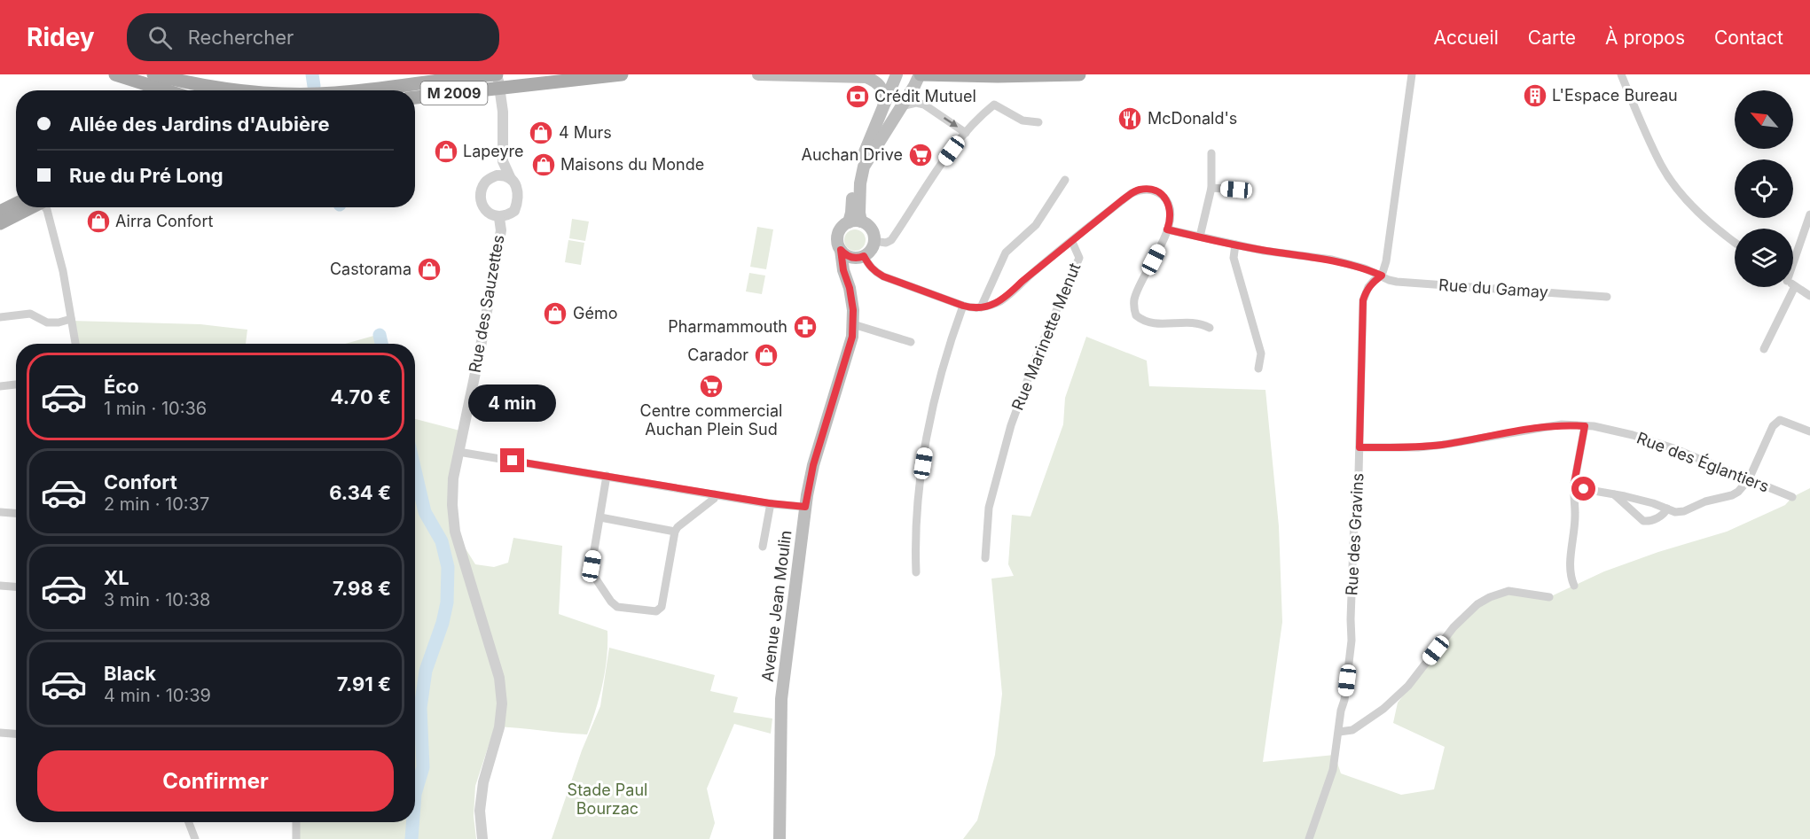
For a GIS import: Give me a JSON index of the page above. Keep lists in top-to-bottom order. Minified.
{"streets":{"main road":["M 2009","Avenue Jean Moulin"],"street":["Rue du Gamay","Rue des Sauzettes","Rue Marinette Menut","Rue des Églantiers","Rue des Gravins"]},"crossings":[["Rue du Gamay","Rue des Gravins"],["Rue des Églantiers","Rue des Gravins"]],"parks":["Stade Paul Bourzac"],"places":{"building":["L'Espace Bureau"],"bank":["Crédit Mutuel"],"restaurant":["McDonald's"],"shop":["4 Murs","Lapeyre","Maisons du Monde","Airra Confort","Castorama","Gémo","Carador"],"supermarket":["Auchan Drive","Centre commercial Auchan Plein Sud"],"pharmacy":["Pharmammouth"]},"north":"top left","page":{"header":"Ridey","search":"Rechercher","nav":["Accueil","Carte","À propos","Contact"],"banner":["Allée des Jardins d'Aubière","Rue du Pré Long"],"list":[{"name":"Éco","note":"1 min · 10:36","value":"4.70 €"},{"name":"Confort","note":"2 min · 10:37","value":"6.34 €"},{"name":"XL","note":"3 min · 10:38","value":"7.98 €"},{"name":"Black","note":"4 min · 10:39","value":"7.91 €"}],"bubble":"4 min","buttons":"Confirmer"}}
